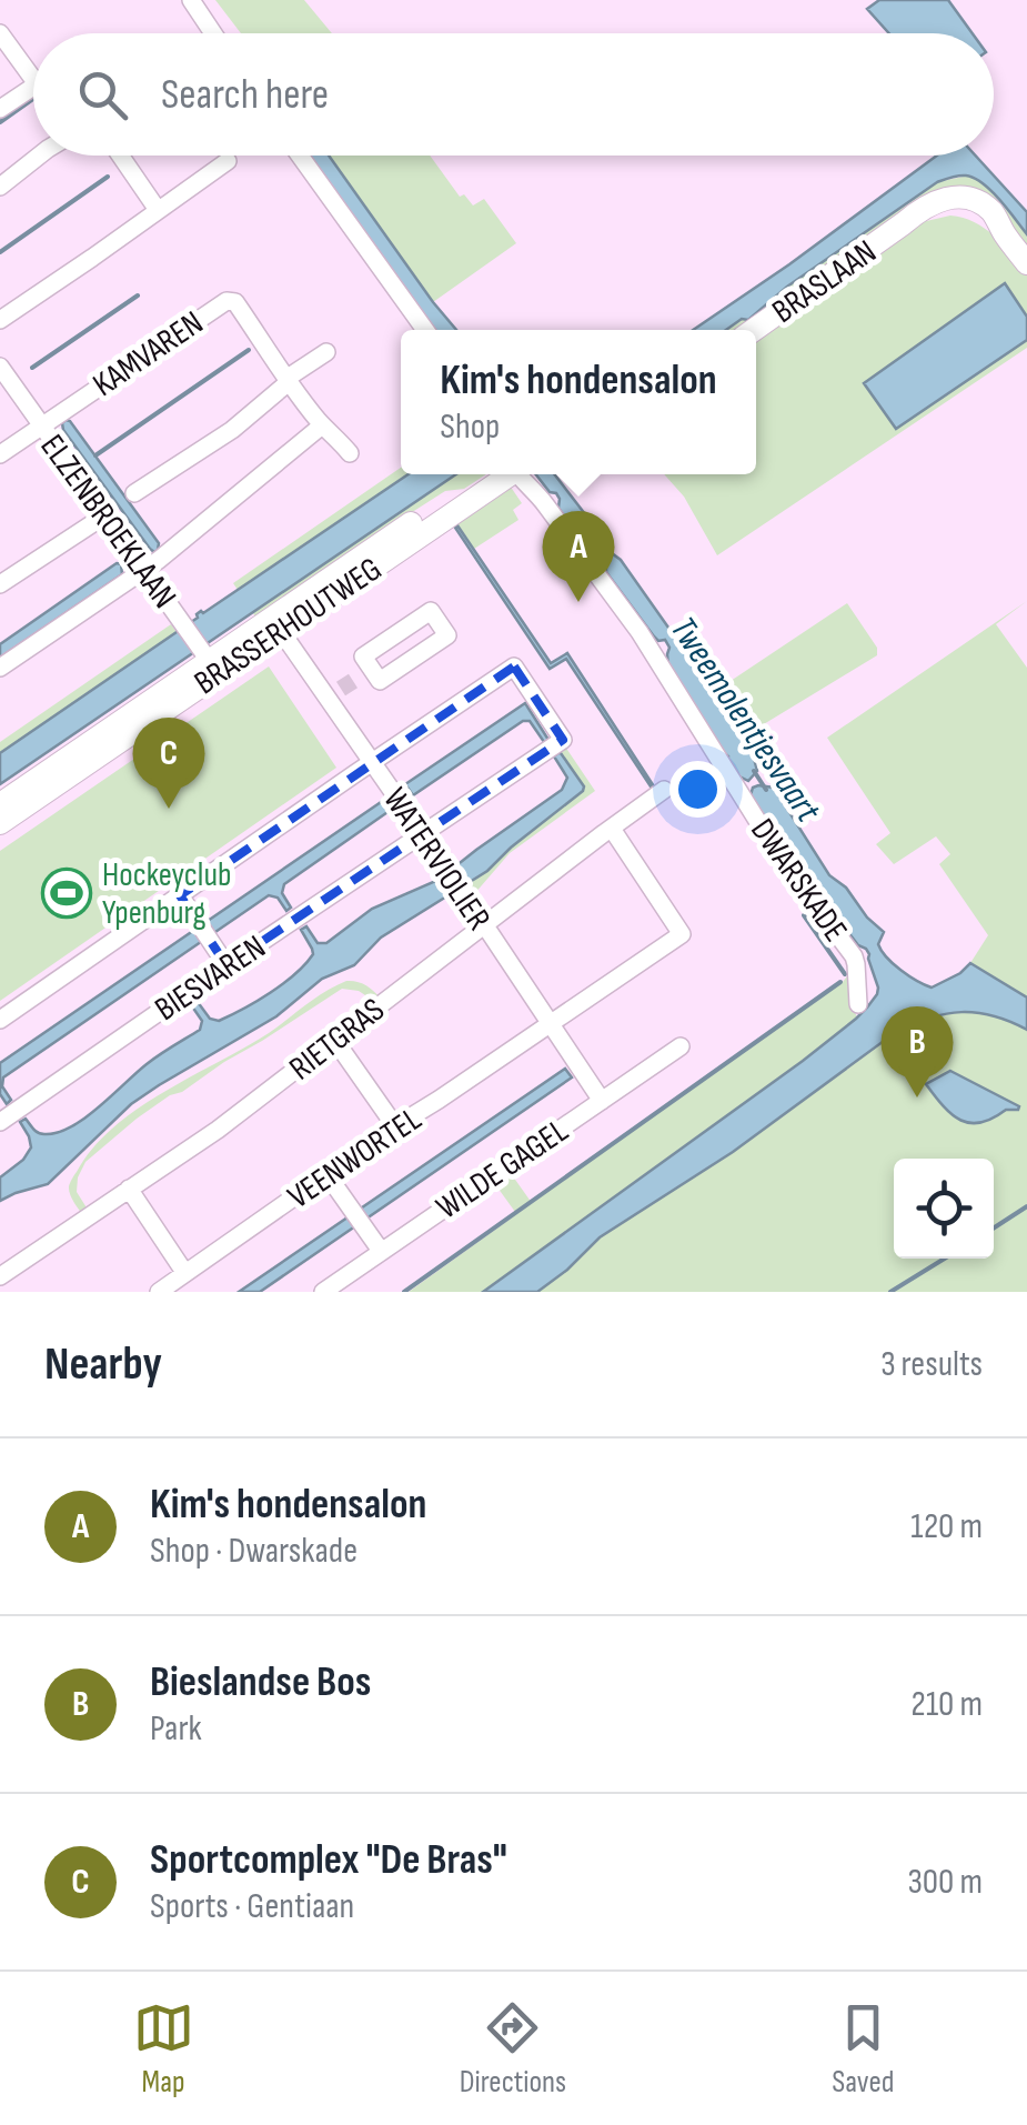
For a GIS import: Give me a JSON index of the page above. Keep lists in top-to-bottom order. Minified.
{"streets":{"main road":["BRASLAAN","BRASSERHOUTWEG"],"street":["KAMVAREN","ELZENBROEKLAAN","WATERVIOLIER","DWARSKADE","BIESVAREN","RIETGRAS","VEENWORTEL","WILDE GAGEL"]},"crossings":[["KAMVAREN","ELZENBROEKLAAN"],["ELZENBROEKLAAN","BRASSERHOUTWEG"],["BRASSERHOUTWEG","WATERVIOLIER"],["WATERVIOLIER","BIESVAREN"],["WATERVIOLIER","RIETGRAS"],["WATERVIOLIER","VEENWORTEL"],["WATERVIOLIER","WILDE GAGEL"],["RIETGRAS","VEENWORTEL"]],"water":["Tweemolentjesvaart"],"places":{"sports":["Hockeyclub Ypenburg"]},"page":{"search":"Search here","popup":["Kim's hondensalon","Shop"],"pins":["A","C","B"],"heading":["Nearby","3 results"],"list":[{"mark":"A","name":"Kim's hondensalon","note":"Shop · Dwarskade","value":"120 m"},{"mark":"B","name":"Bieslandse Bos","note":"Park","value":"210 m"},{"mark":"C","name":"Sportcomplex \"De Bras\"","note":"Sports · Gentiaan","value":"300 m"}],"nav":["Map","Directions","Saved"]}}
